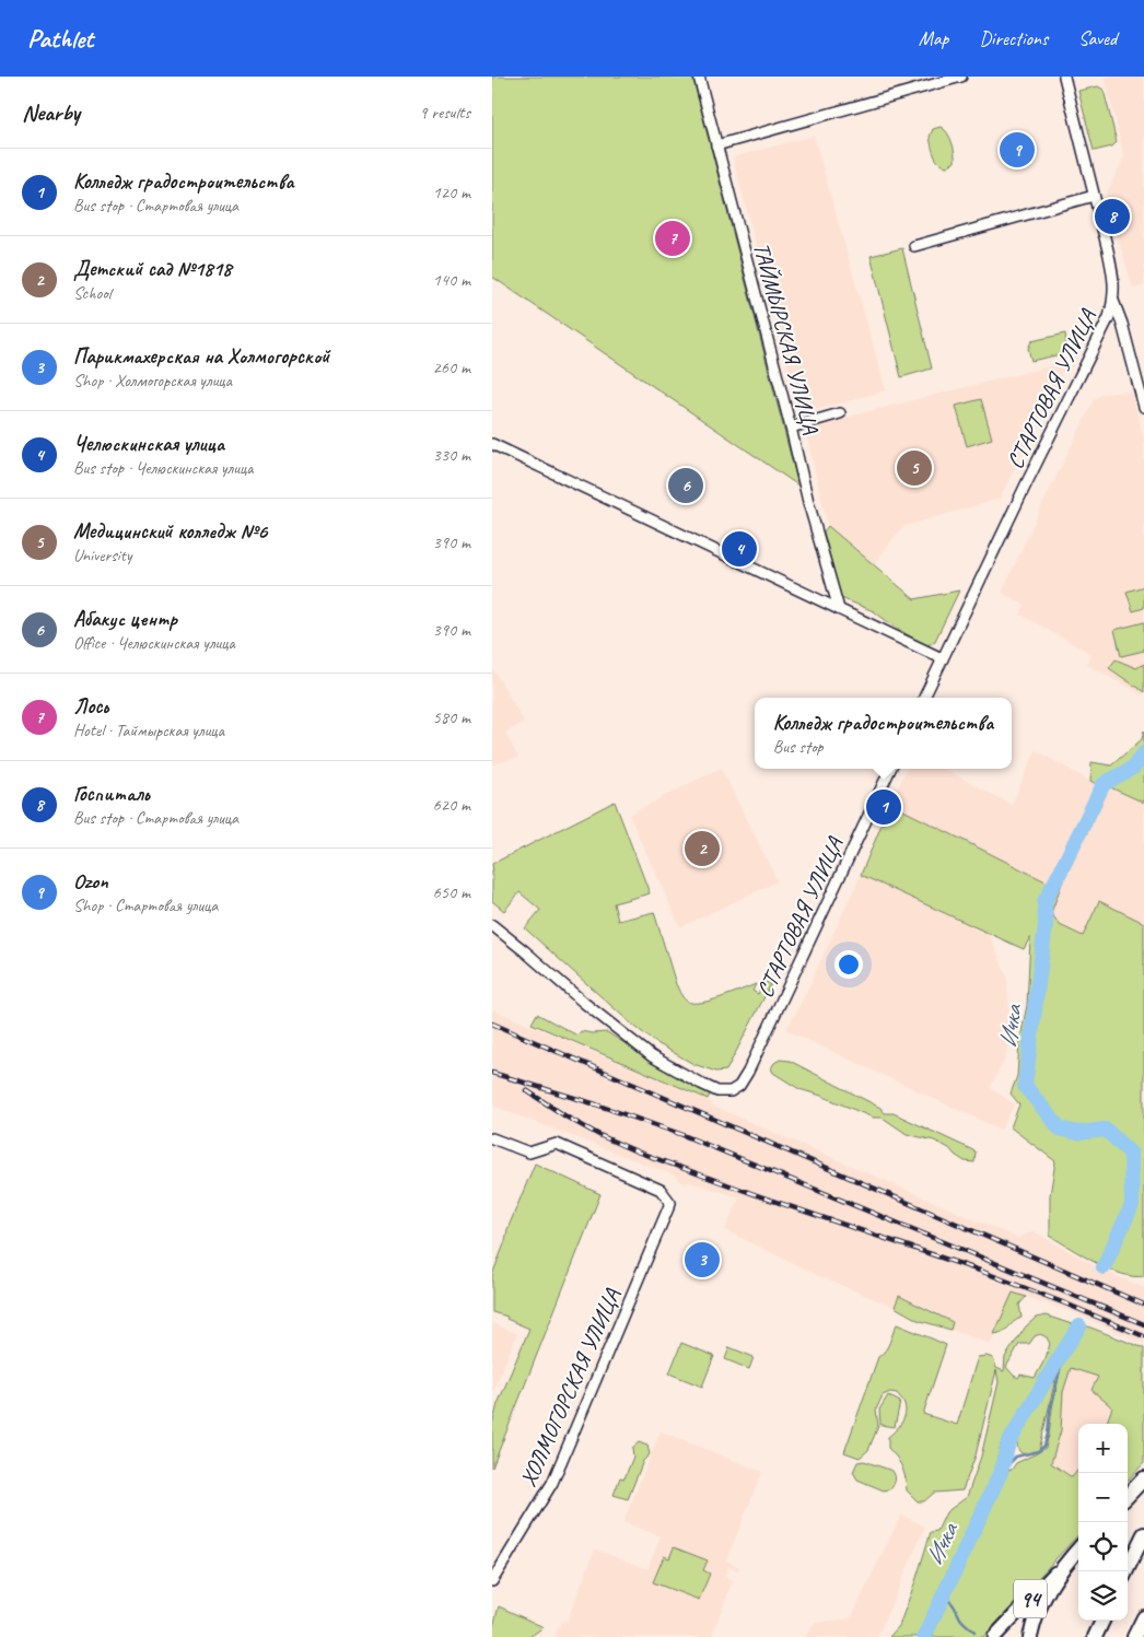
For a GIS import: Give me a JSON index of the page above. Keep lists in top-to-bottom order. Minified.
{"streets":{"main road":["94"],"street":["ТАЙМЫРСКАЯ УЛИЦА","СТАРТОВАЯ УЛИЦА","ХОЛМОГОРСКАЯ УЛИЦА"]},"water":["Ичка"],"page":{"header":"Pathlet","nav":["Map","Directions","Saved"],"heading":["Nearby","9 results"],"pins":["9","8","7","5","6","4","1","2","3"],"list":[{"mark":"1","name":"Колледж градостроительства","note":"Bus stop · Стартовая улица","value":"120 m"},{"mark":"2","name":"Детский сад №1818","note":"School","value":"140 m"},{"mark":"3","name":"Парикмахерская на Холмогорской","note":"Shop · Холмогорская улица","value":"260 m"},{"mark":"4","name":"Челюскинская улица","note":"Bus stop · Челюскинская улица","value":"330 m"},{"mark":"5","name":"Медицинский колледж №6","note":"University","value":"390 m"},{"mark":"6","name":"Абакус центр","note":"Office · Челюскинская улица","value":"390 m"},{"mark":"7","name":"Лось","note":"Hotel · Таймырская улица","value":"580 m"},{"mark":"8","name":"Госпиталь","note":"Bus stop · Стартовая улица","value":"620 m"},{"mark":"9","name":"Ozon","note":"Shop · Стартовая улица","value":"650 m"}],"popup":["Колледж градостроительства","Bus stop"],"map_buttons":["+","−"]}}
